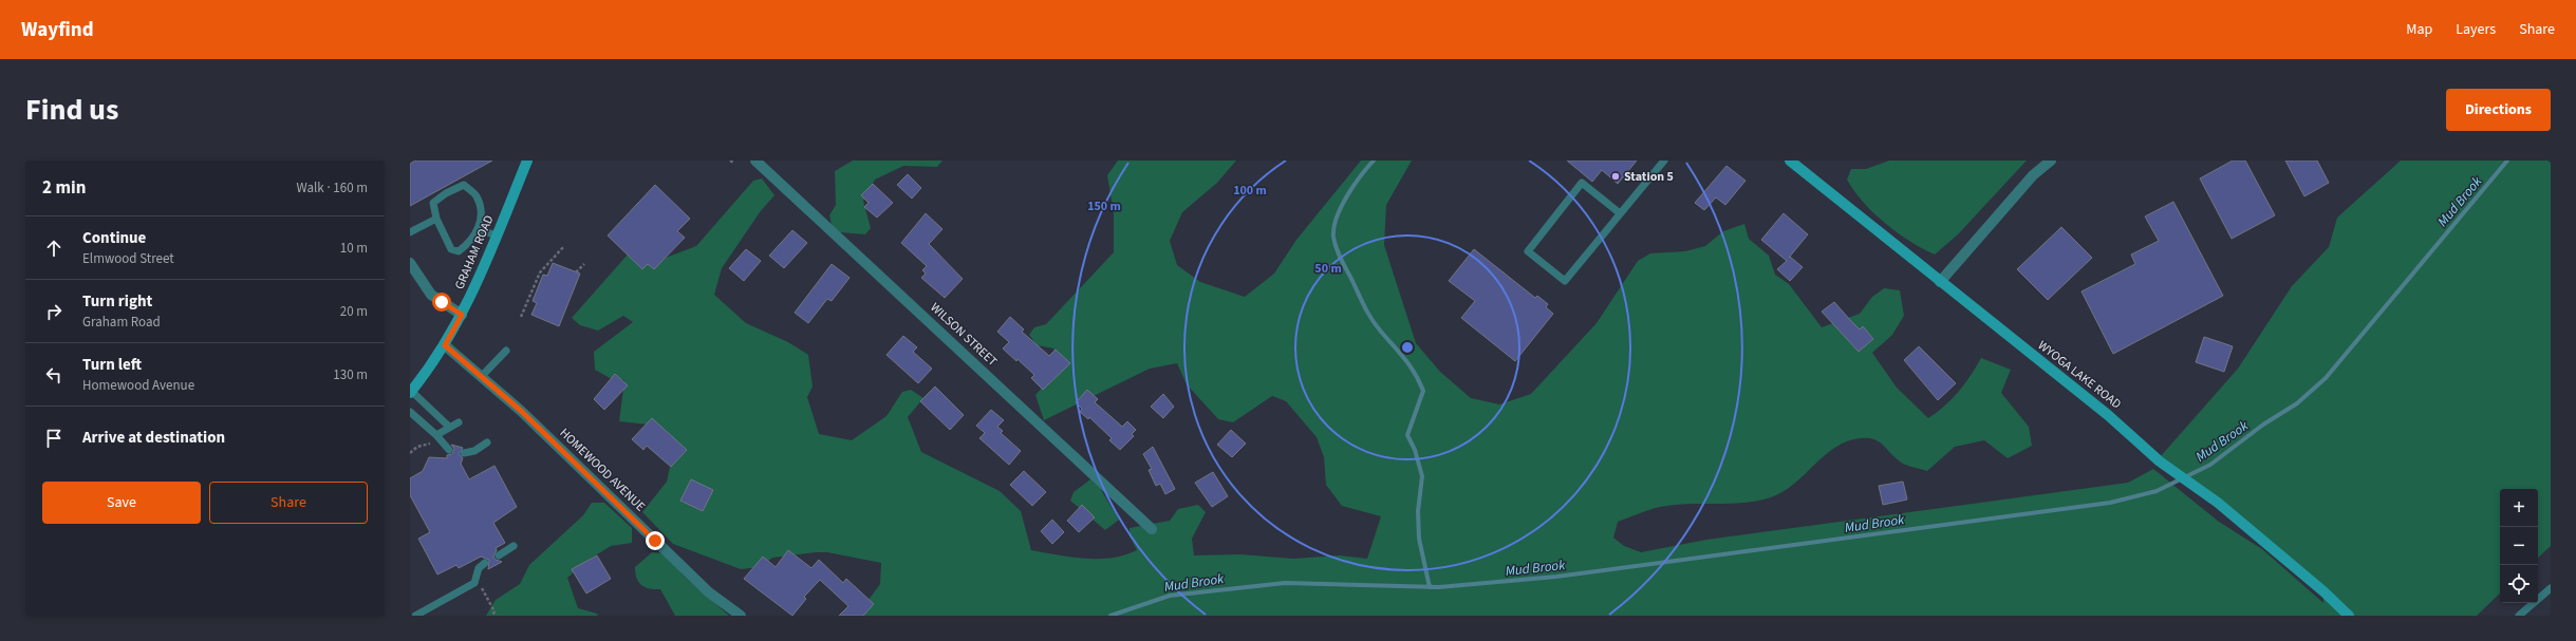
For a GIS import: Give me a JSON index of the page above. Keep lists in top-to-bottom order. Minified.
{"streets":{"street":["GRAHAM ROAD","WILSON STREET","WYOGA LAKE ROAD","HOMEWOOD AVENUE"]},"crossings":[["GRAHAM ROAD","HOMEWOOD AVENUE"]],"water":["Mud Brook"],"places":["Station 5"],"page":{"header":"Wayfind","nav":["Map","Layers","Share"],"title":"Find us","buttons":["Directions",["Save","Share"]],"heading":["2 min","Walk · 160 m"],"list":[["Continue","Elmwood Street","10 m"],["Turn right","Graham Road","20 m"],["Turn left","Homewood Avenue","130 m"],"Arrive at destination"],"map_buttons":["+","−"]},"rings":["100 m","150 m","50 m"]}
